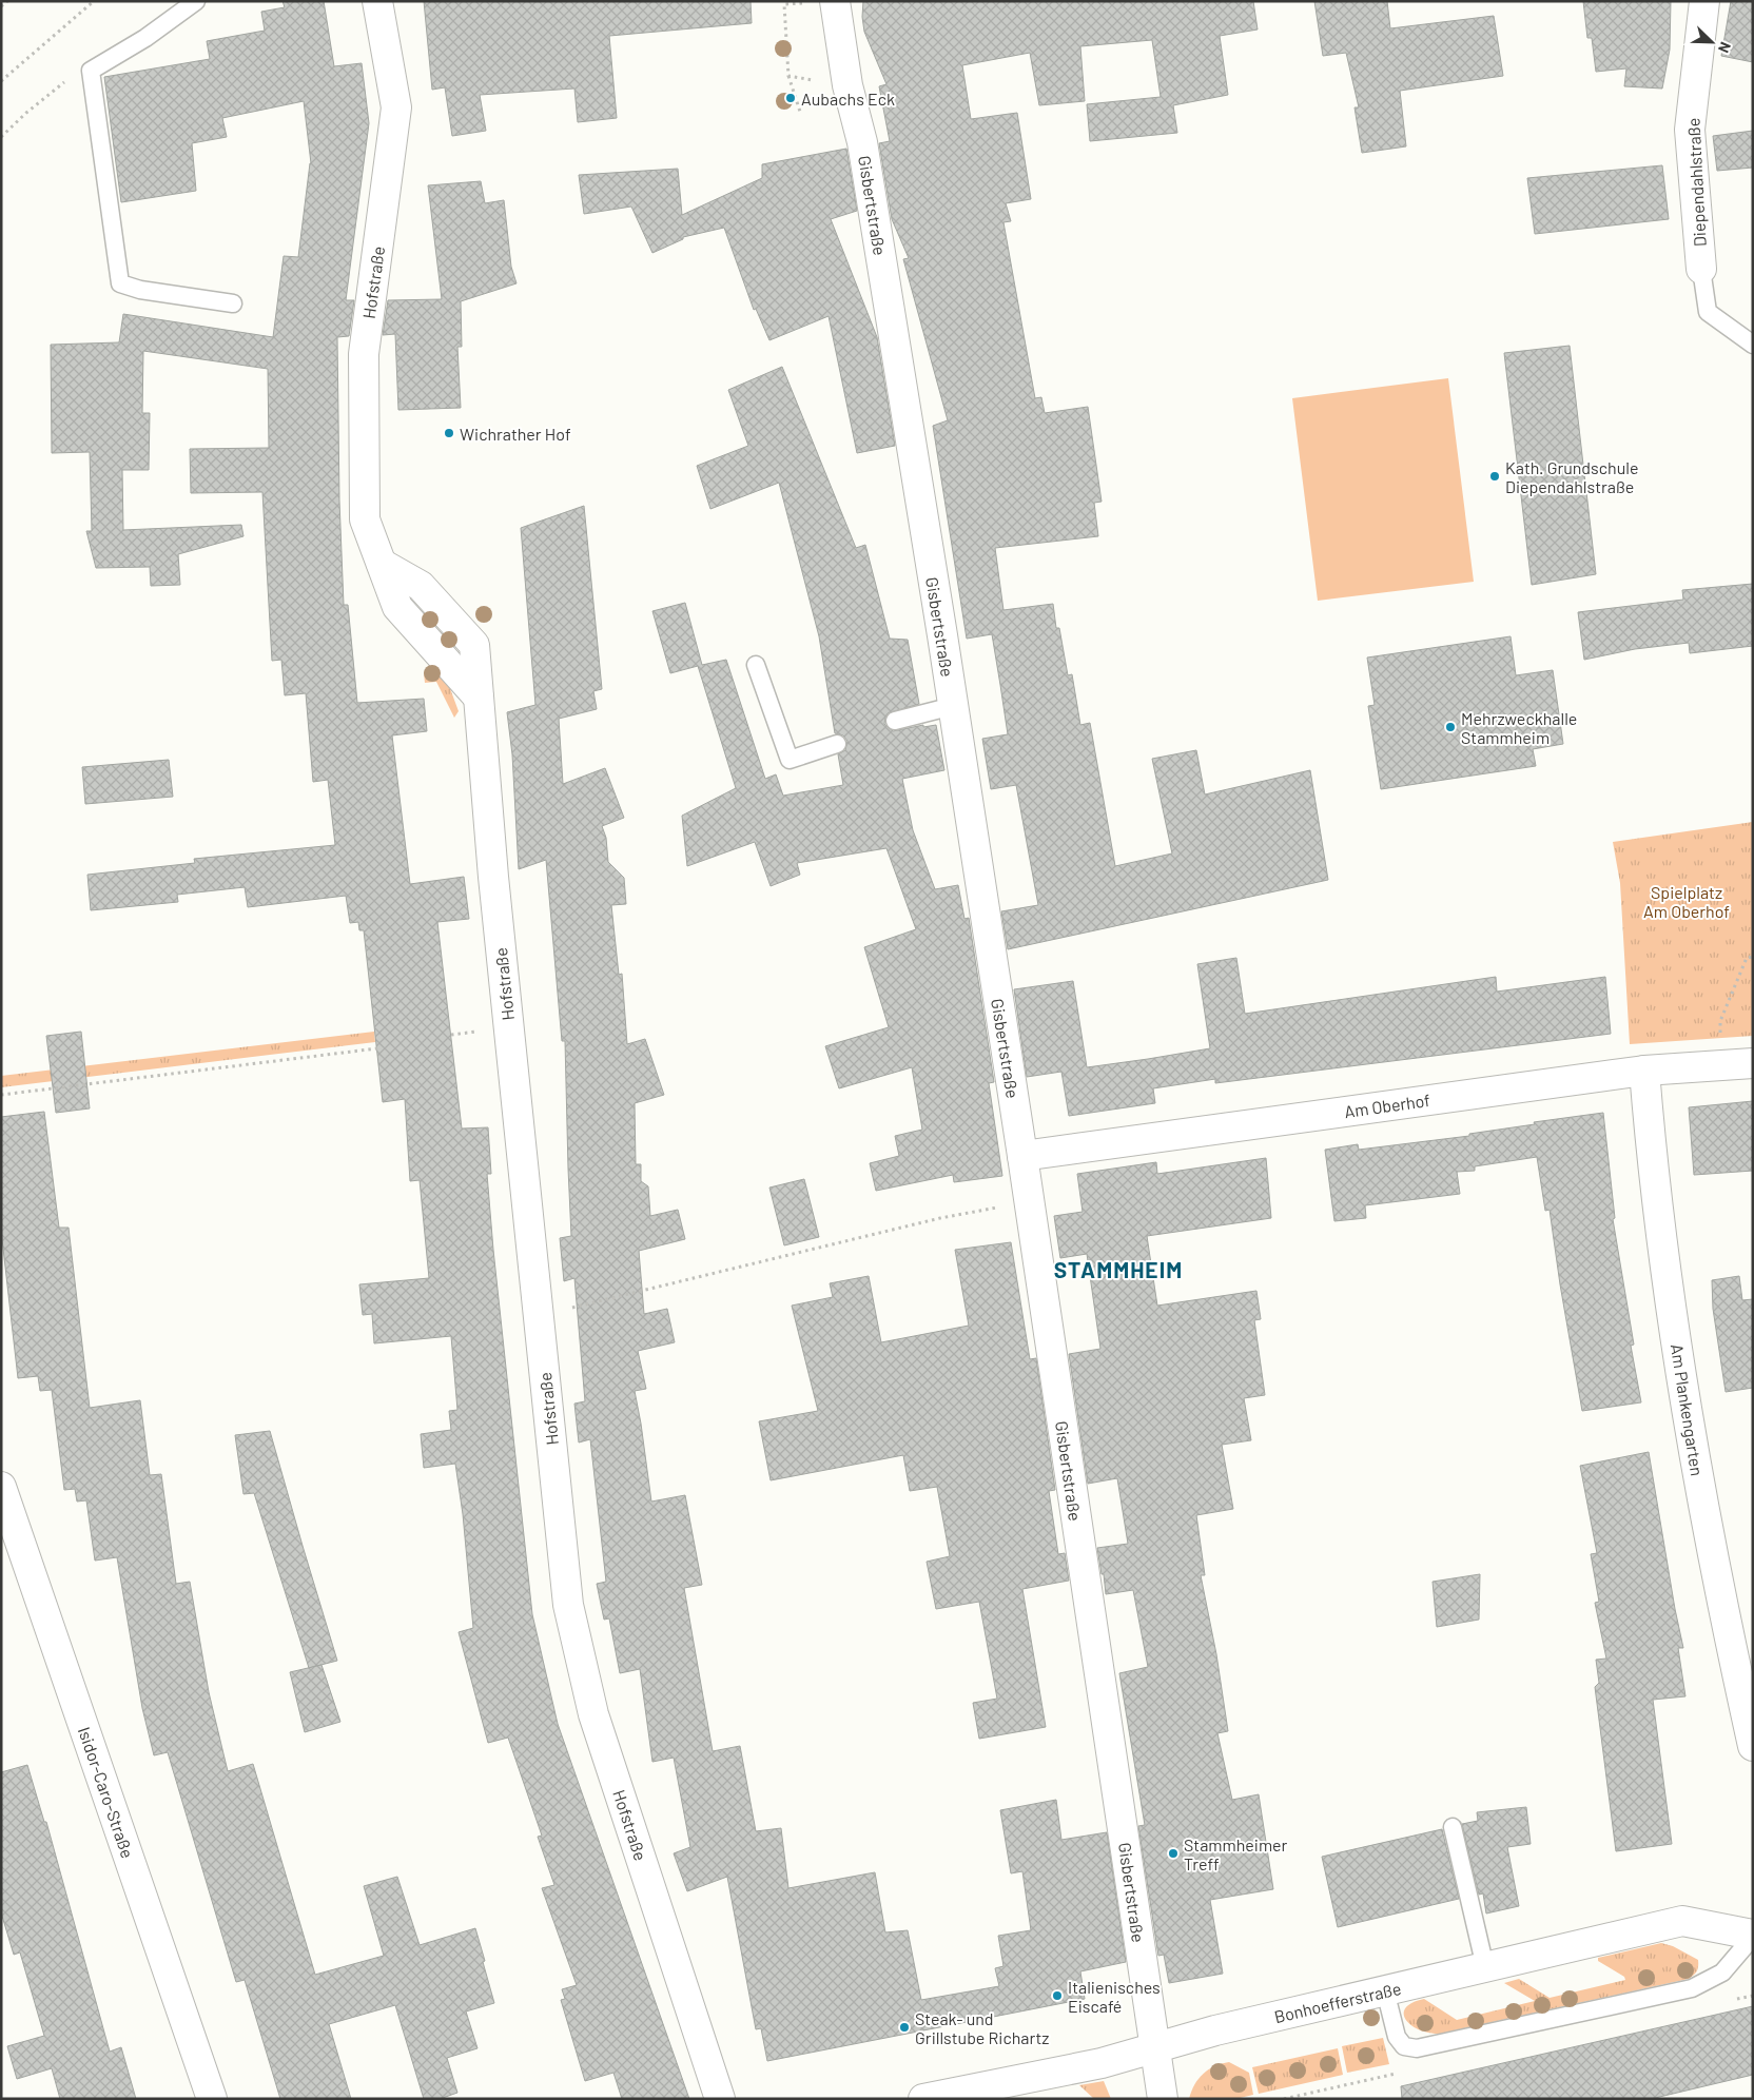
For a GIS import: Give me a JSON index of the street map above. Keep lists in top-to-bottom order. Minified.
{"streets":{"street":["Diependahlstraße","Gisbertstraße","Hofstraße","Am Oberhof","Am Plankengarten","Isidor-Caro-Straße","Bonhoefferstraße"]},"crossings":[["Gisbertstraße","Am Oberhof"],["Gisbertstraße","Bonhoefferstraße"],["Am Oberhof","Am Plankengarten"]],"districts":["STAMMHEIM"],"parks":["Spielplatz Am Oberhof"],"places":["Aubachs Eck","Wichrather Hof","Kath. Grundschule Diependahlstraße","Mehrzweckhalle Stammheim","Stammheimer Treff","Italienisches Eiscafé","Steak- und Grillstube Richartz"],"north":"bottom right"}
